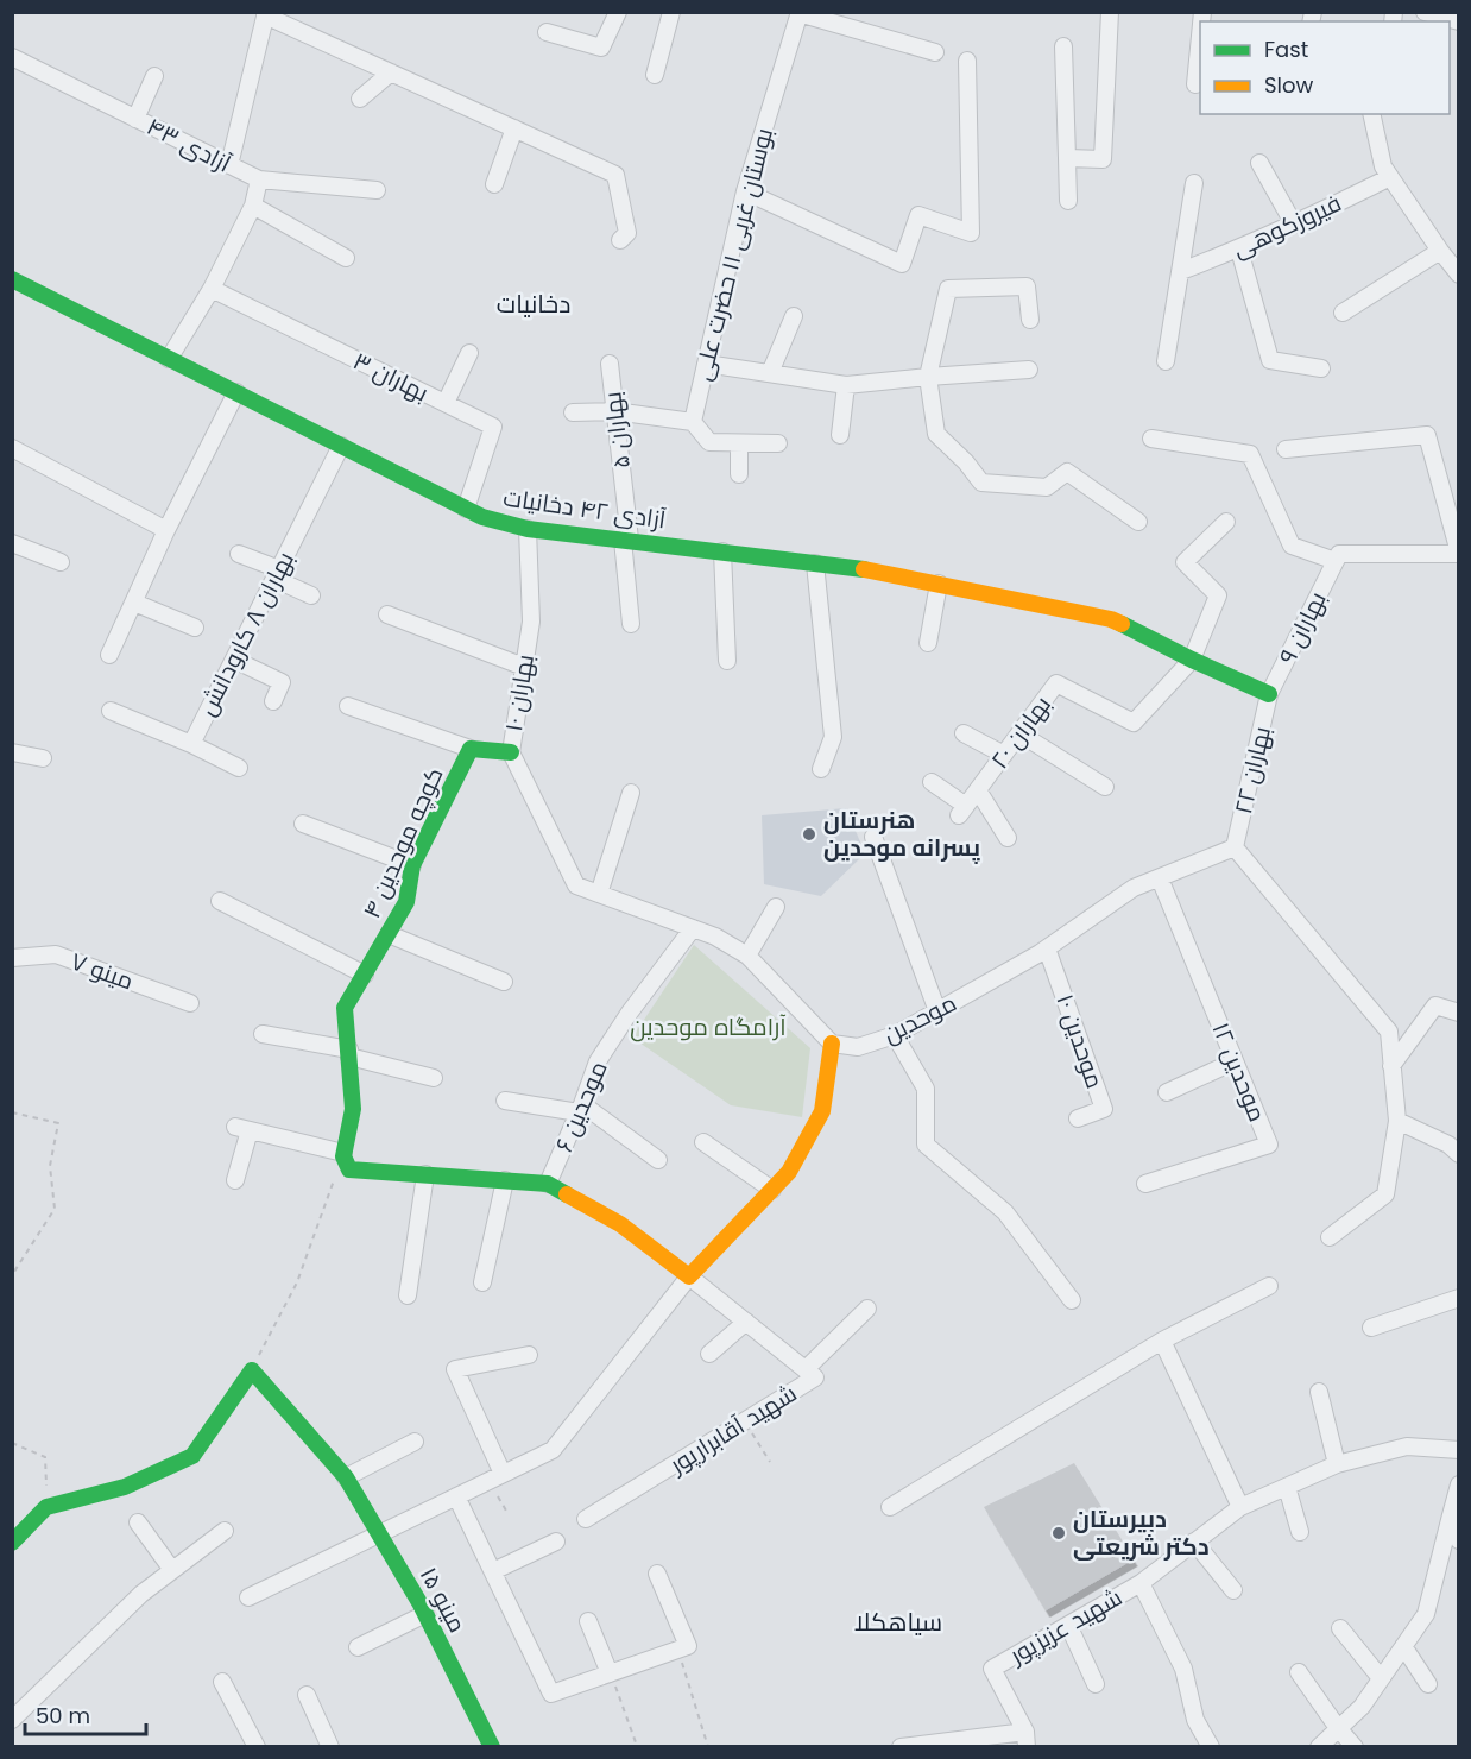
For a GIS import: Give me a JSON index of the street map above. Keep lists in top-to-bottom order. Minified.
{"streets":{"street":["آزادی ۴۳","فیروزکوهی","بوستان غربی ۱۱ حضرت علی","بهاران ۳","بهاران ۵","آزادی ۴۲ دخانیات","بهاران ۹","بهاران ۸ کارودانش","بهاران ۱۰","بهاران ۲۰","بهاران ۲۲","کوچه موحدین ۴","مینو ۷","موحدین","موحدین ۱۰","موحدین ۱۲","موحدین ۶","شهید آقابرارپور","مینو ۱۵","شهید عزیزپور"]},"crossings":[["آزادی ۴۳","بهاران ۳"],["آزادی ۴۳","آزادی ۴۲ دخانیات"],["بهاران ۳","آزادی ۴۲ دخانیات"],["بهاران ۵","آزادی ۴۲ دخانیات"],["آزادی ۴۲ دخانیات","بهاران ۹"],["آزادی ۴۲ دخانیات","بهاران ۸ کارودانش"],["آزادی ۴۲ دخانیات","بهاران ۱۰"],["آزادی ۴۲ دخانیات","بهاران ۲۰"],["آزادی ۴۲ دخانیات","بهاران ۲۲"],["بهاران ۹","بهاران ۲۲"],["بهاران ۱۰","کوچه موحدین ۴"],["بهاران ۲۲","موحدین"],["موحدین","موحدین ۱۰"],["موحدین","موحدین ۱۲"]],"districts":["دخانیات","سیاهکلا"],"parks":["آرامگاه موحدین"],"places":["هنرستان پسرانه موحدین","دبیرستان دکتر شریعتی"],"legend":["Fast","Slow"],"scale_bar":"50 m"}
